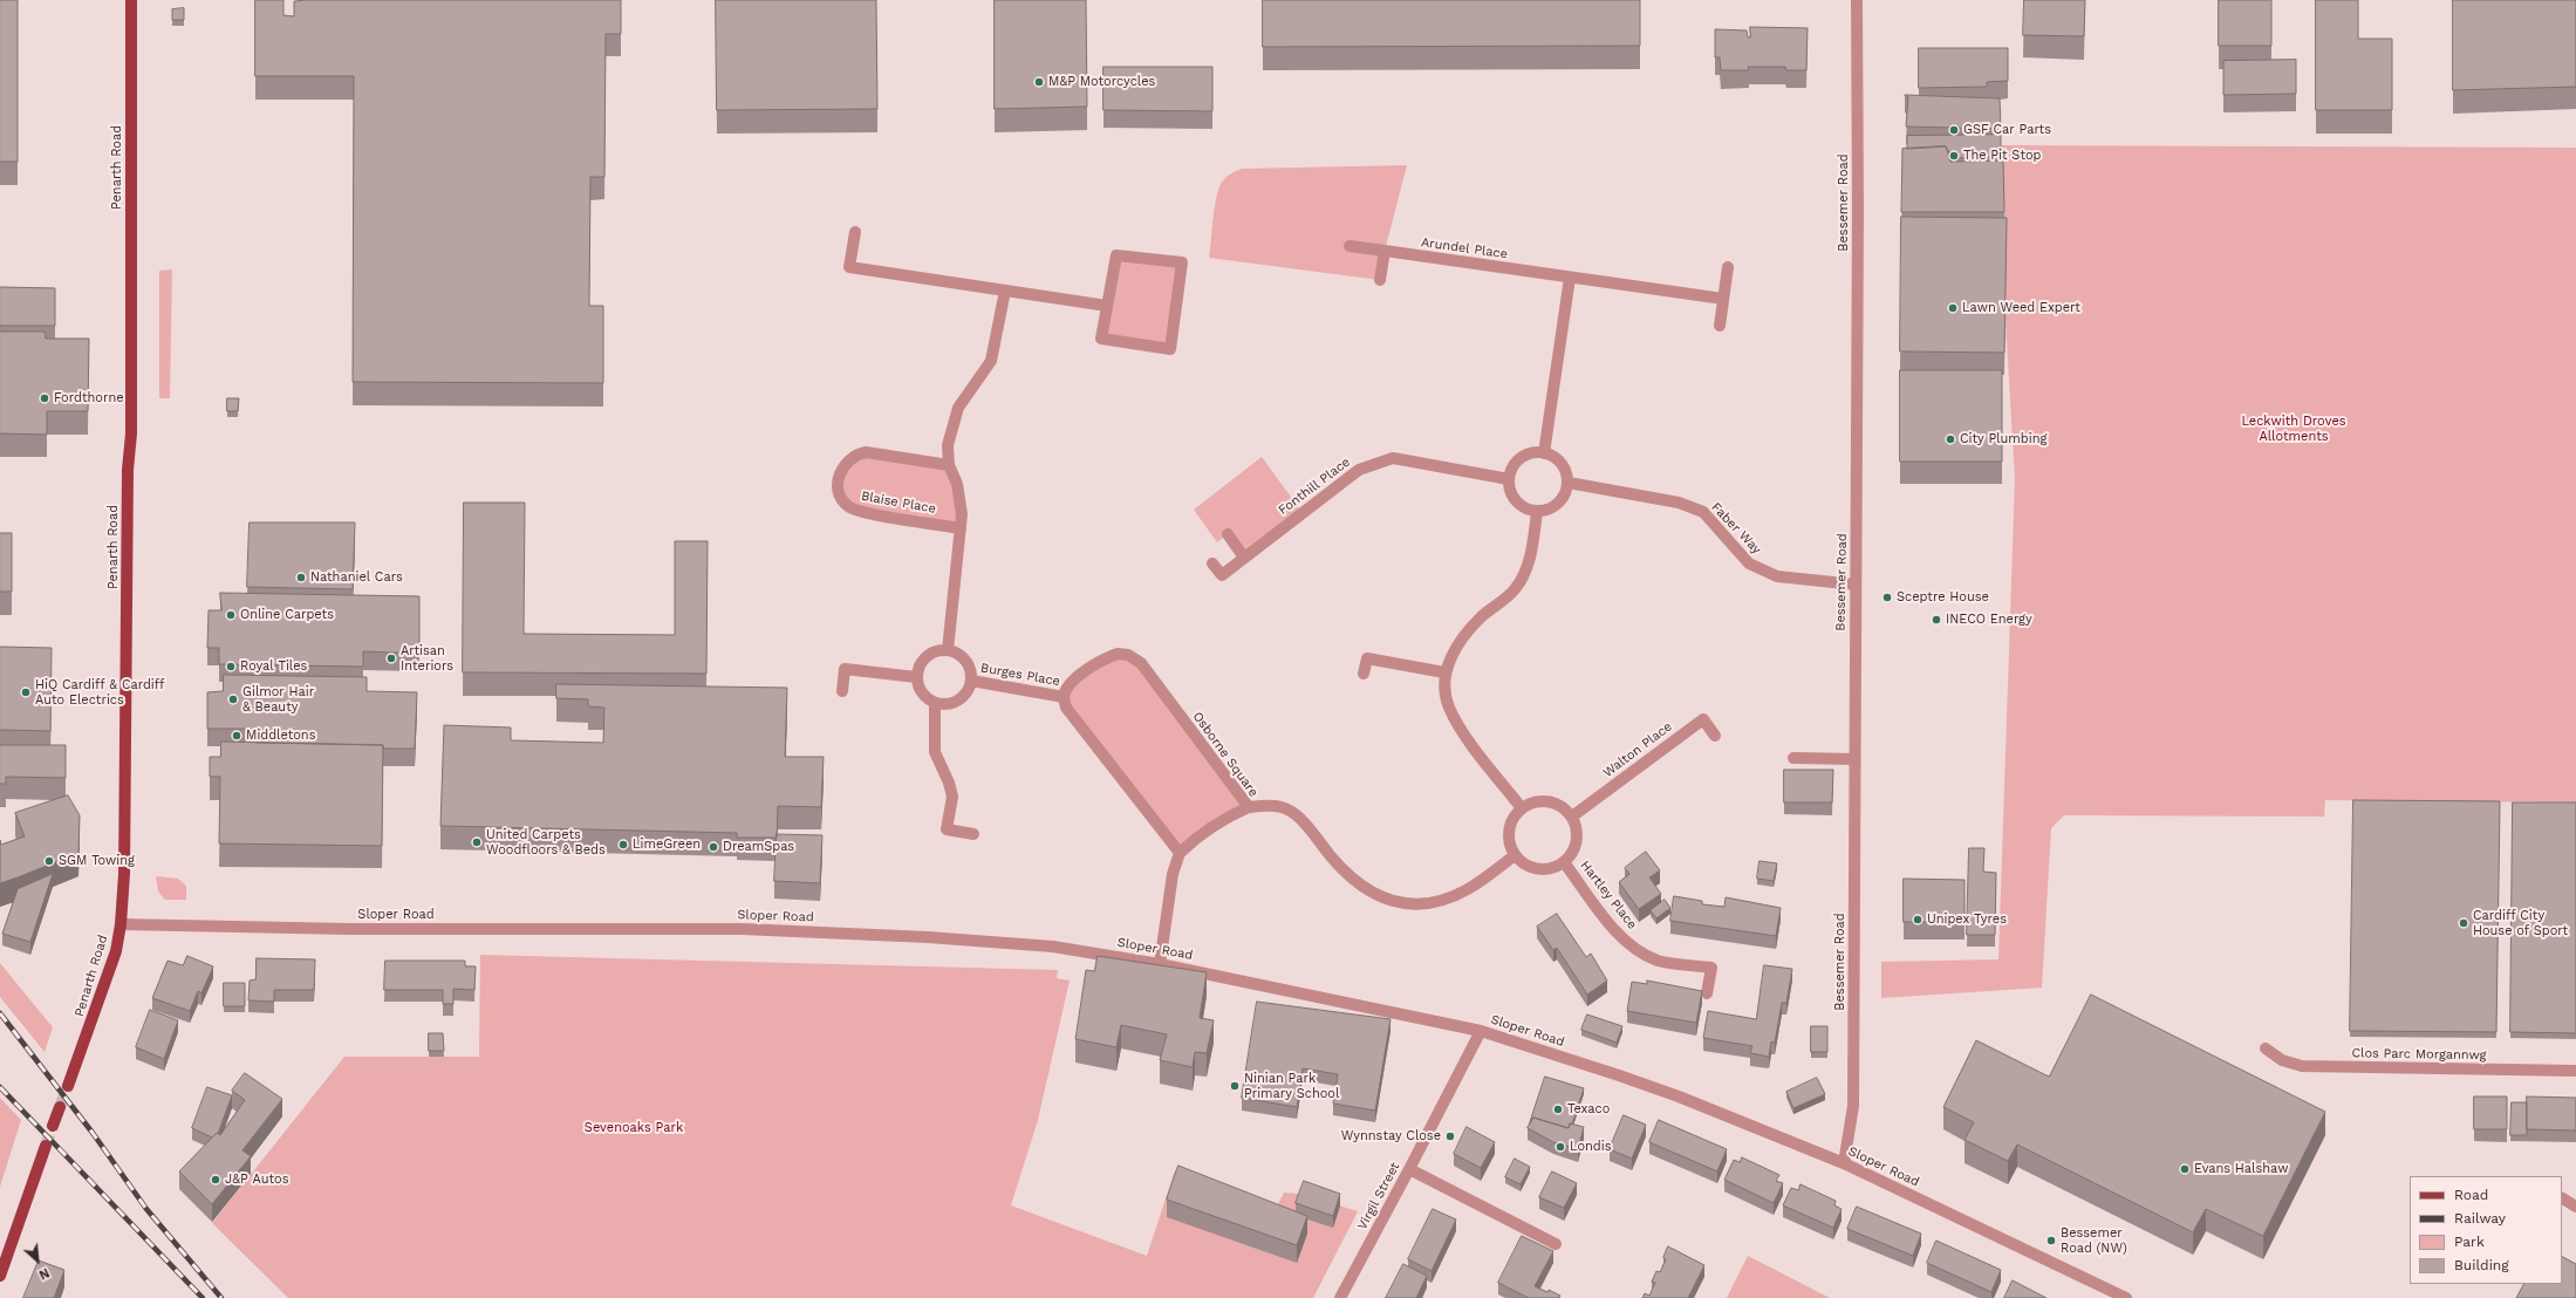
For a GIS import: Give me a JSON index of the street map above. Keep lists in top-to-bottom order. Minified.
{"streets":{"main road":["Penarth Road"],"street":["Bessemer Road","Arundel Place","Fonthill Place","Blaise Place","Faber Way","Burges Place","Walton Place","Osborne Square","Hartley Place","Sloper Road","Clos Parc Morgannwg","Virgil Street"]},"crossings":[["Penarth Road","Sloper Road"],["Bessemer Road","Faber Way"],["Bessemer Road","Sloper Road"],["Fonthill Place","Faber Way"],["Burges Place","Osborne Square"],["Walton Place","Hartley Place"],["Sloper Road","Virgil Street"]],"parks":["Leckwith Droves Allotments","Sevenoaks Park"],"places":["M&P Motorcycles","GSF Car Parts","The Pit Stop","Lawn Weed Expert","Fordthorne","City Plumbing","Nathaniel Cars","Sceptre House","Online Carpets","INECO Energy","Artisan Interiors","Royal Tiles","HiQ Cardiff & Cardiff Auto Electrics","Gilmor Hair & Beauty","Middletons","United Carpets Woodfloors & Beds","LimeGreen","DreamSpas","SGM Towing","Unipex Tyres","Cardiff City House of Sport","Ninian Park Primary School","Texaco","Wynnstay Close","Londis","Evans Halshaw","J&P Autos","Bessemer Road (NW)"],"legend":["Road","Railway","Park","Building"],"north":"bottom right"}
